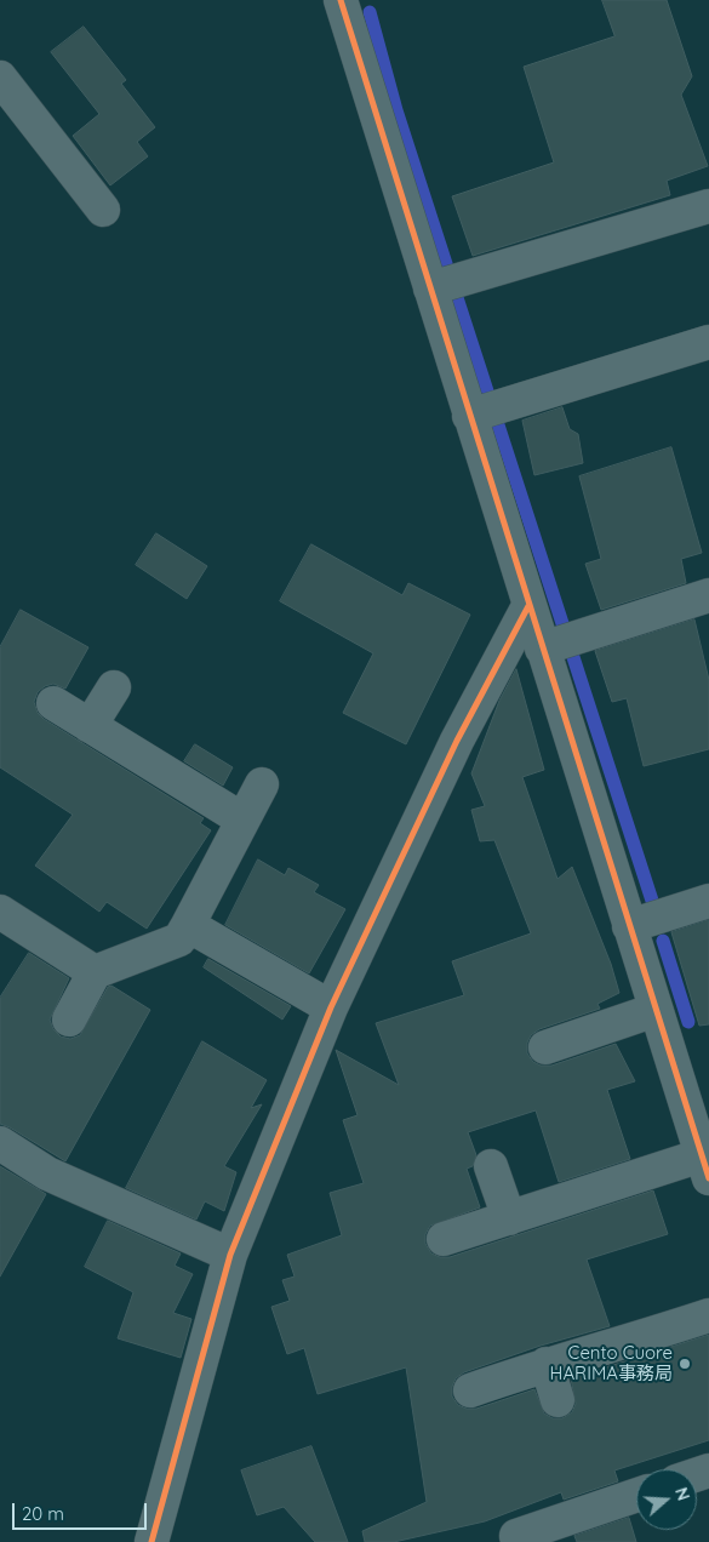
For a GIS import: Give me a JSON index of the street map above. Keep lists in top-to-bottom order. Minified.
{"places":["Cento Cuore HARIMA事務局"],"scale_bar":"20 m","north":"right"}
